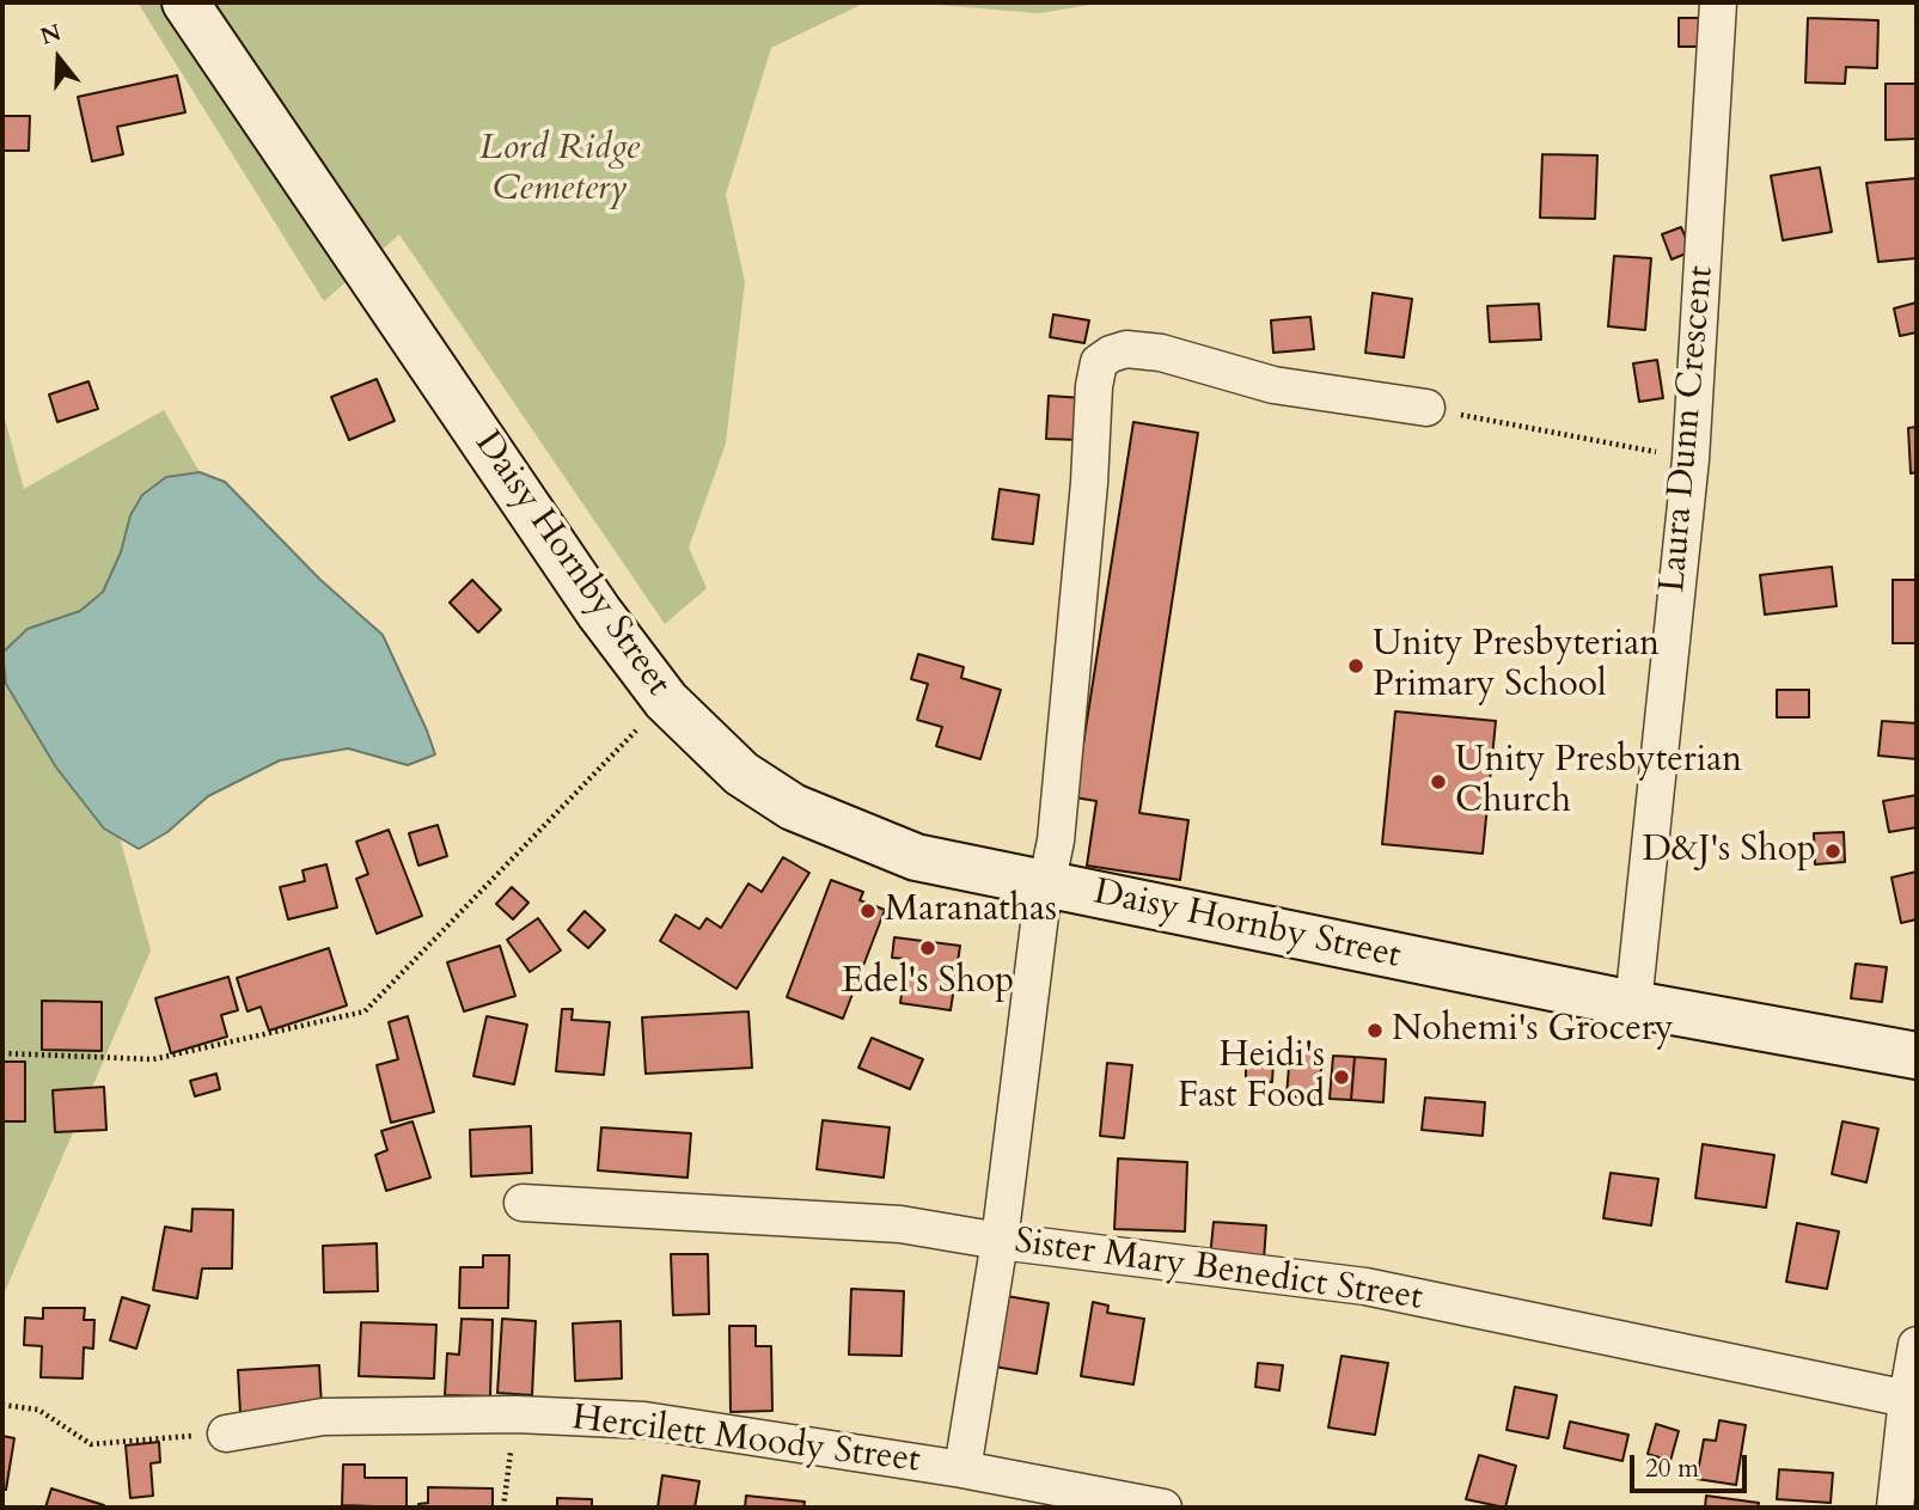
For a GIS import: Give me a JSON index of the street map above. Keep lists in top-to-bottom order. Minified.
{"streets":{"street":["Laura Dunn Crescent","Daisy Hornby Street","Sister Mary Benedict Street","Hercilett Moody Street"]},"crossings":[["Laura Dunn Crescent","Daisy Hornby Street"]],"parks":["Lord Ridge Cemetery"],"places":["Unity Presbyterian Primary School","Unity Presbyterian Church","D&J's Shop","Maranathas","Edel's Shop","Nohemi's Grocery","Heidi's Fast Food"],"scale_bar":"20 m","north":"top"}
